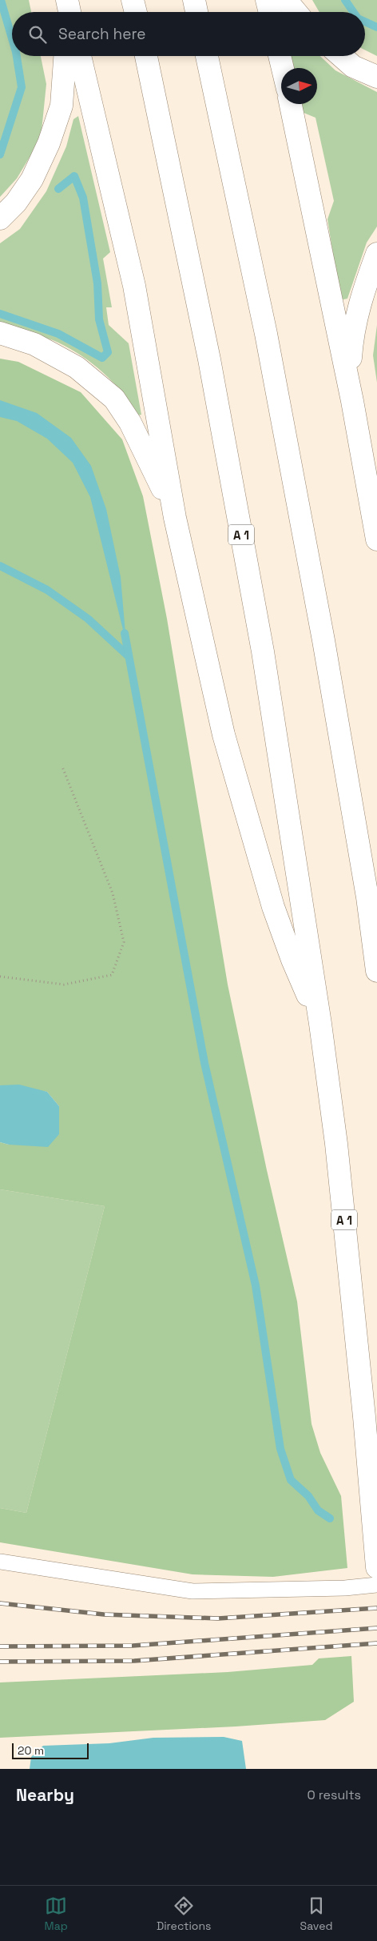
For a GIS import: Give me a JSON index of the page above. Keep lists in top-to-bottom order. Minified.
{"streets":{"highway":["A 1"]},"scale_bar":"20 m","north":"right","page":{"search":"Search here","scale":"20 m","heading":["Nearby","0 results"],"nav":["Map","Directions","Saved"]}}
